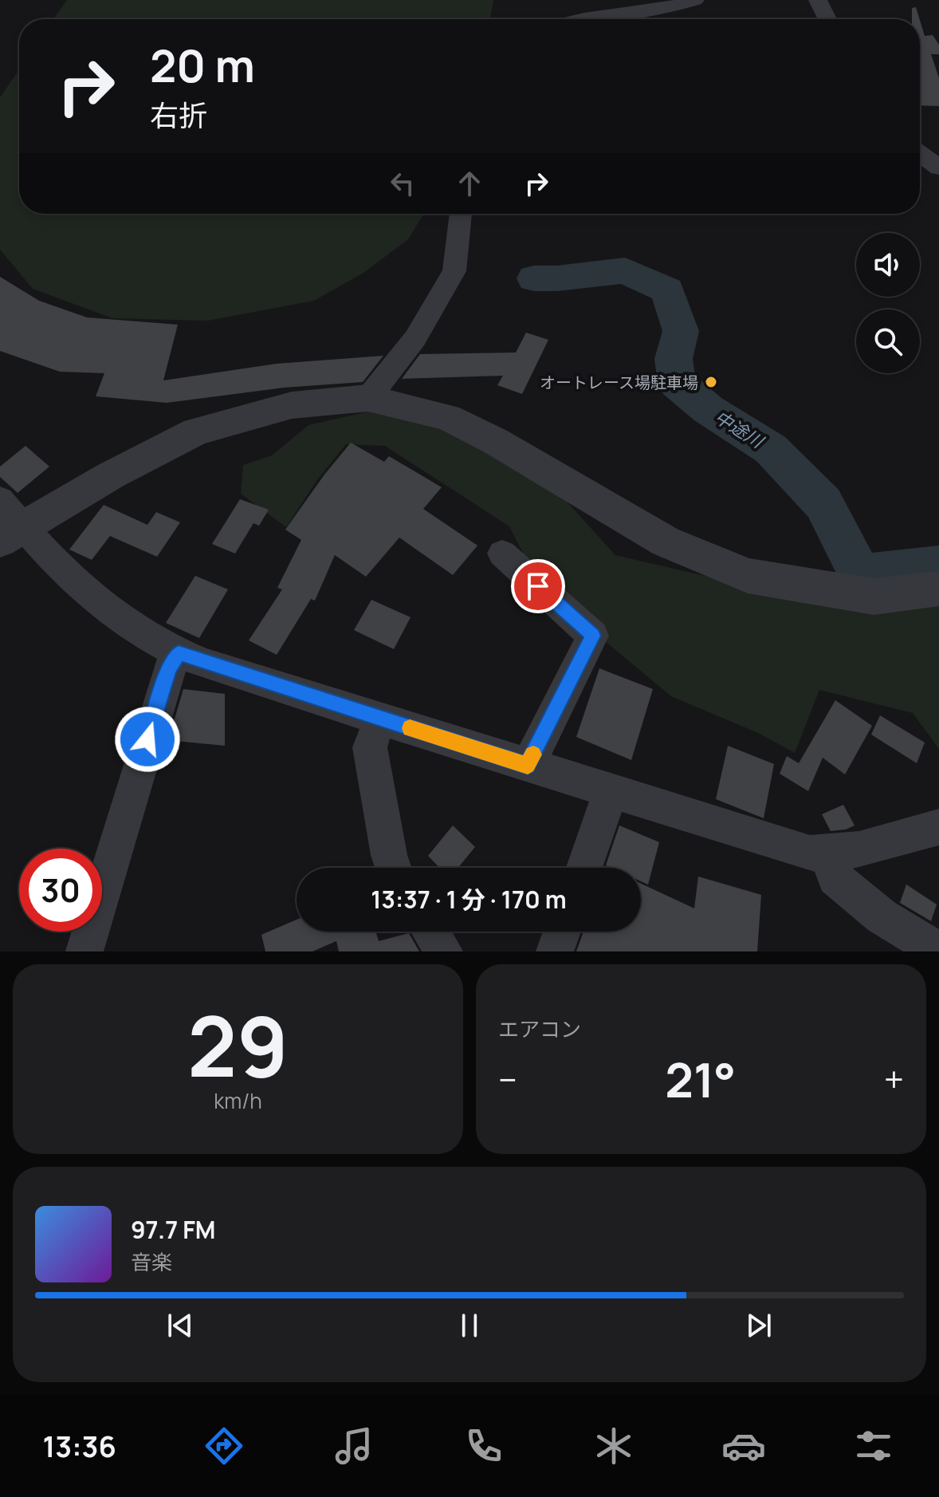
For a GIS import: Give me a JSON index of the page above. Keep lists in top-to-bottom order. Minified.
{"water":["中途川"],"places":["オートレース場駐車場"],"page":{"turn":["20 m","右折"],"limit":"30","trip":"13:37 · 1 分 · 170 m","tile":[["29","km/h"],"エアコン"],"heat":["−","21°","+"],"song":["97.7 FM","音楽"],"tabs":"13:36"}}
